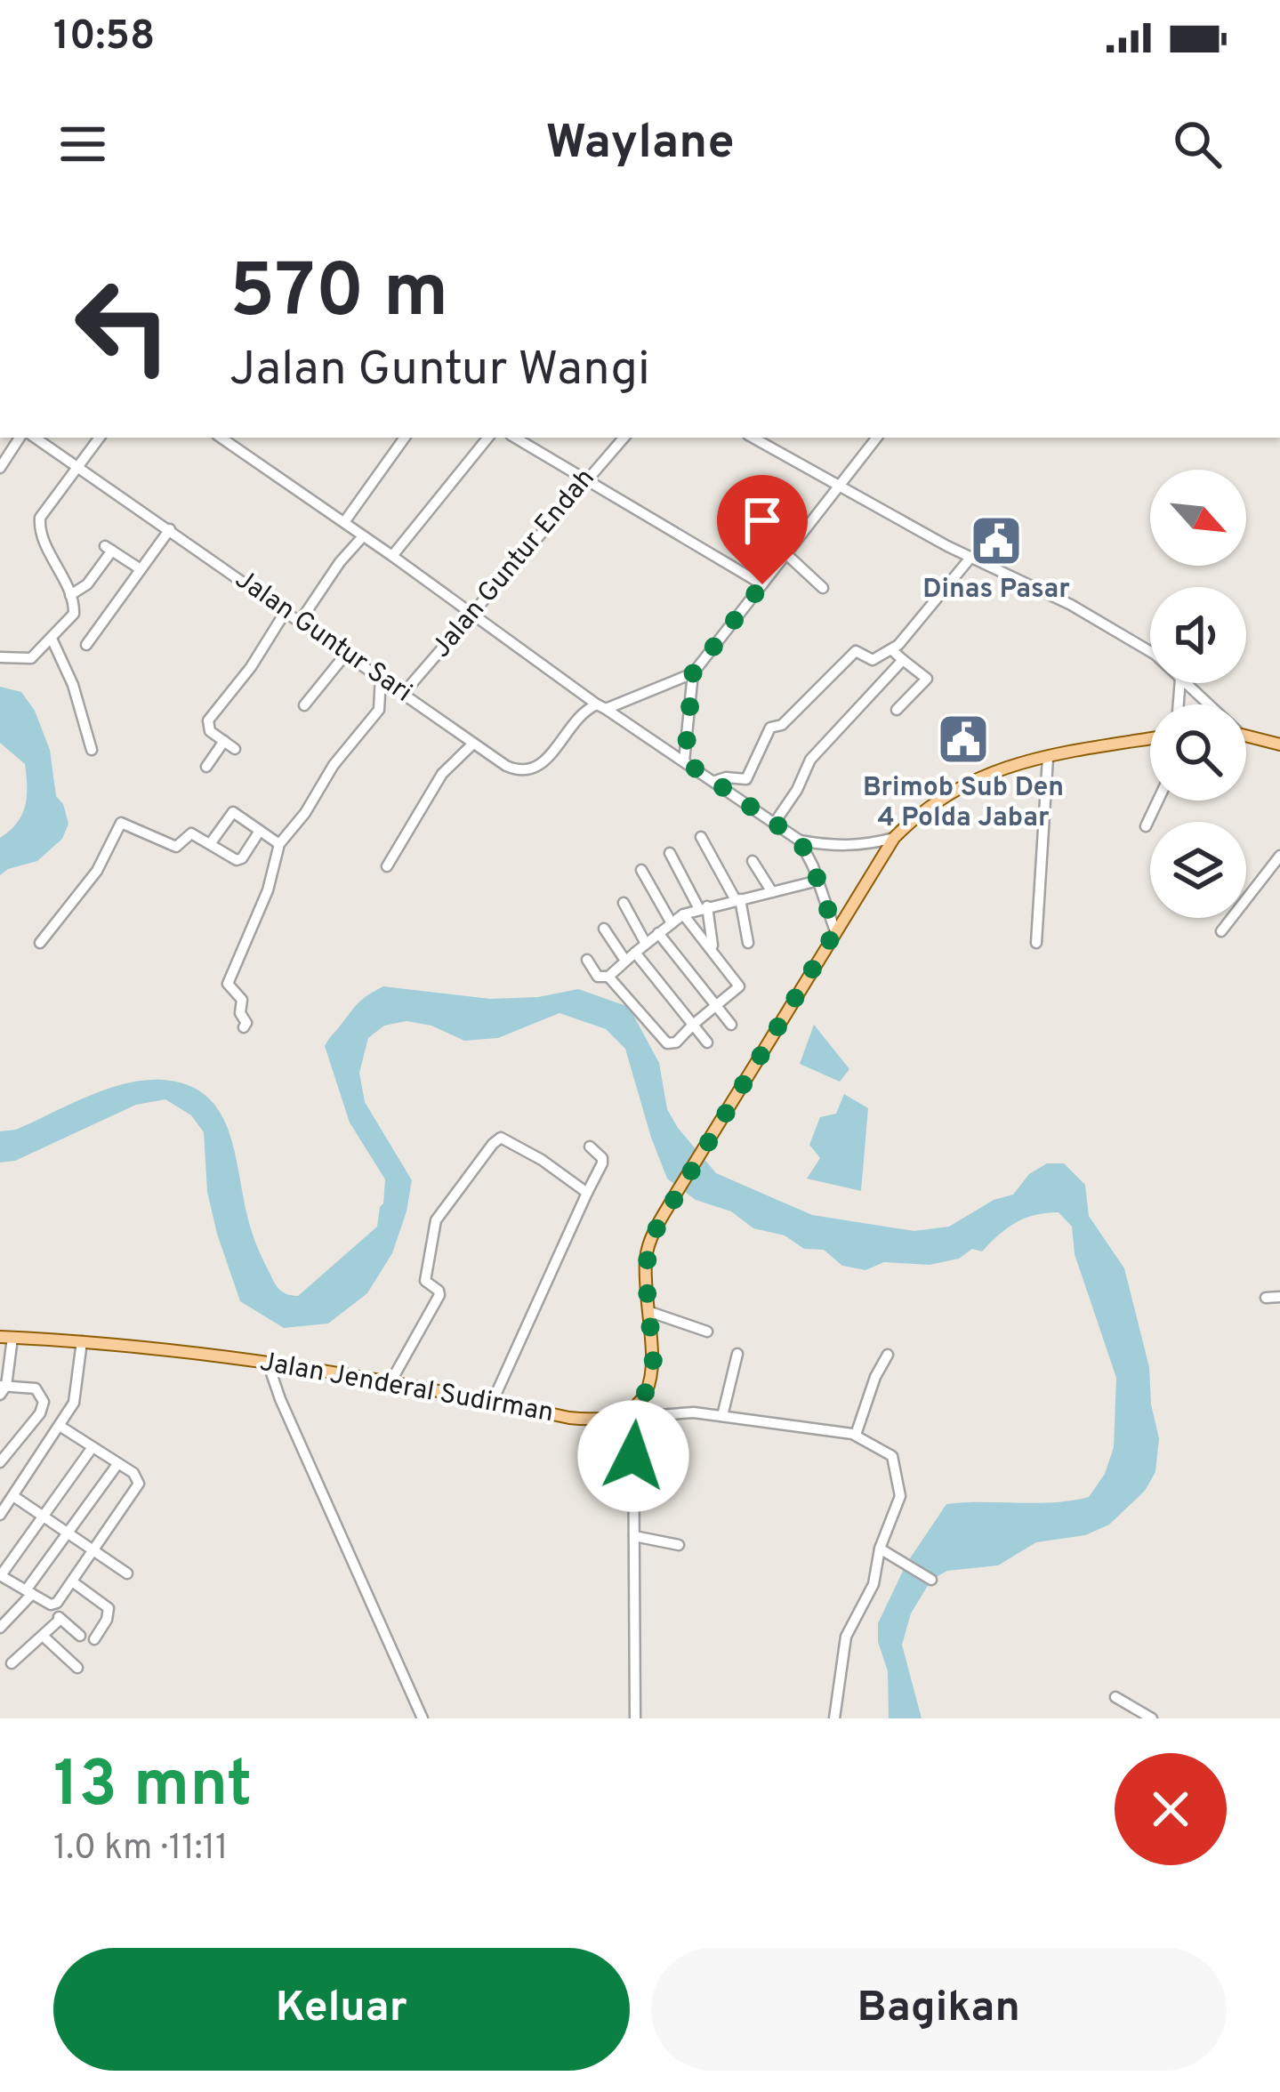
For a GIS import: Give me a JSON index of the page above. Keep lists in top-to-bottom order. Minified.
{"streets":{"main road":["Jalan Jenderal Sudirman"],"street":["Jalan Guntur Endah","Jalan Guntur Sari"]},"crossings":[["Jalan Guntur Endah","Jalan Guntur Sari"]],"places":{"public building":["Dinas Pasar","Brimob Sub Den 4 Polda Jabar"]},"north":"bottom right","page":{"status":"10:58","header":"Waylane","turn":["570 m","Jalan Guntur Wangi"],"heading":["13 mnt","1.0 km · 11:11"],"buttons":["Keluar","Bagikan"]}}
